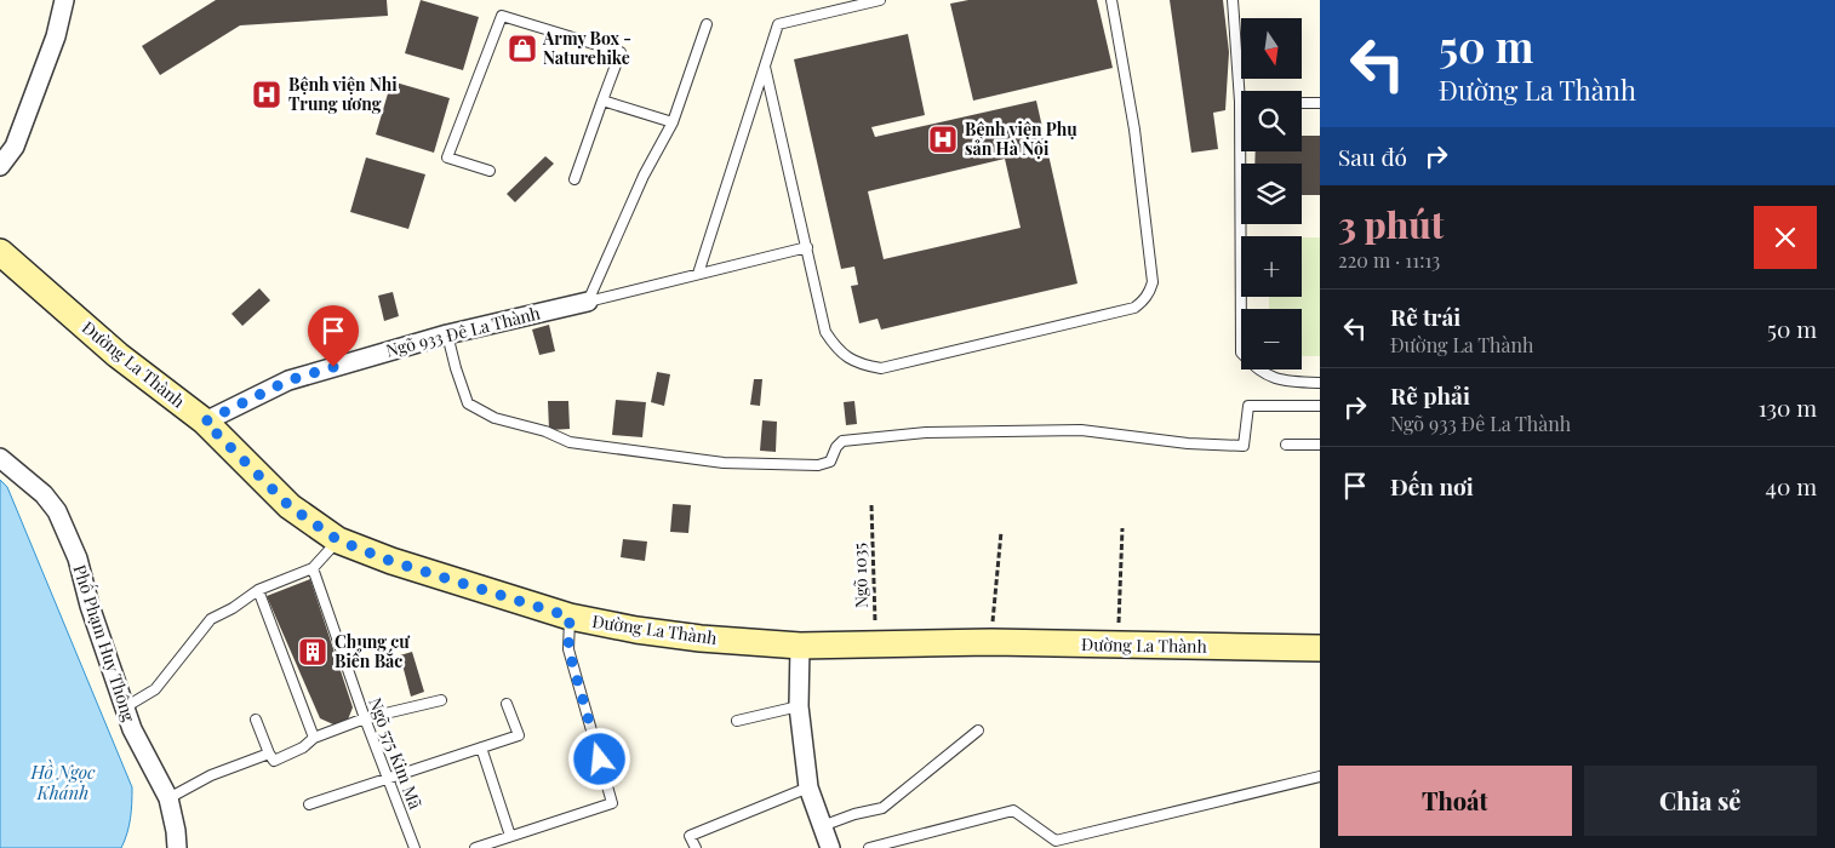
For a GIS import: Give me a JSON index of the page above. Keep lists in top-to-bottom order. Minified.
{"streets":{"main road":["Đường La Thành"],"street":["Ngõ 933 Đê La Thành","Phố Phạm Huy Thông"],"lane":["Ngõ 575 Kim Mã"],"path":["Ngõ 1035"]},"crossings":[["Ngõ 933 Đê La Thành","Đường La Thành"],["Đường La Thành","Ngõ 1035"]],"water":["Hồ Ngọc Khánh"],"places":{"shop":["Army Box - Naturehike"],"hospital":["Bệnh viện Nhi Trung ương","Bệnh viện Phụ sản Hà Nội"],"building":["Chung cư Biển Bắc"]},"north":"bottom","page":{"turn":["50 m","Đường La Thành"],"map_buttons":["+","−"],"then":"Sau đó","heading":["3 phút","220 m · 11:13"],"list":[{"name":"Rẽ trái","note":"Đường La Thành","value":"50 m"},{"name":"Rẽ phải","note":"Ngõ 933 Đê La Thành","value":"130 m"},{"name":"Đến nơi","value":"40 m"}],"buttons":["Thoát","Chia sẻ"]}}
